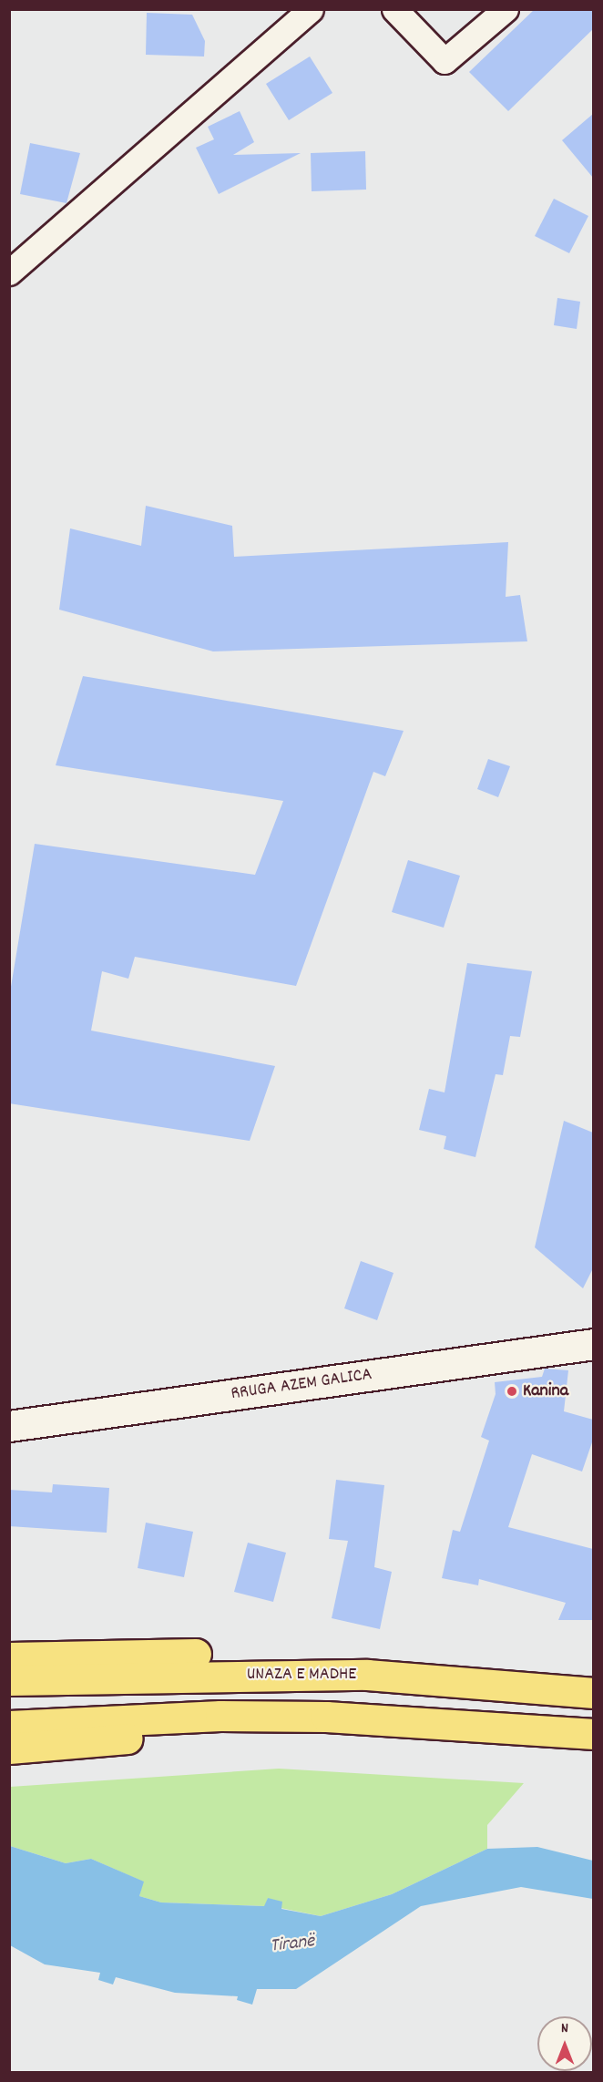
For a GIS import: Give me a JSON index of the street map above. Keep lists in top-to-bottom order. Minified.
{"streets":{"highway":["UNAZA E MADHE"],"main road":["RRUGA AZEM GALICA"]},"water":["Tiranë"],"places":["Kanina"],"north":"top"}
